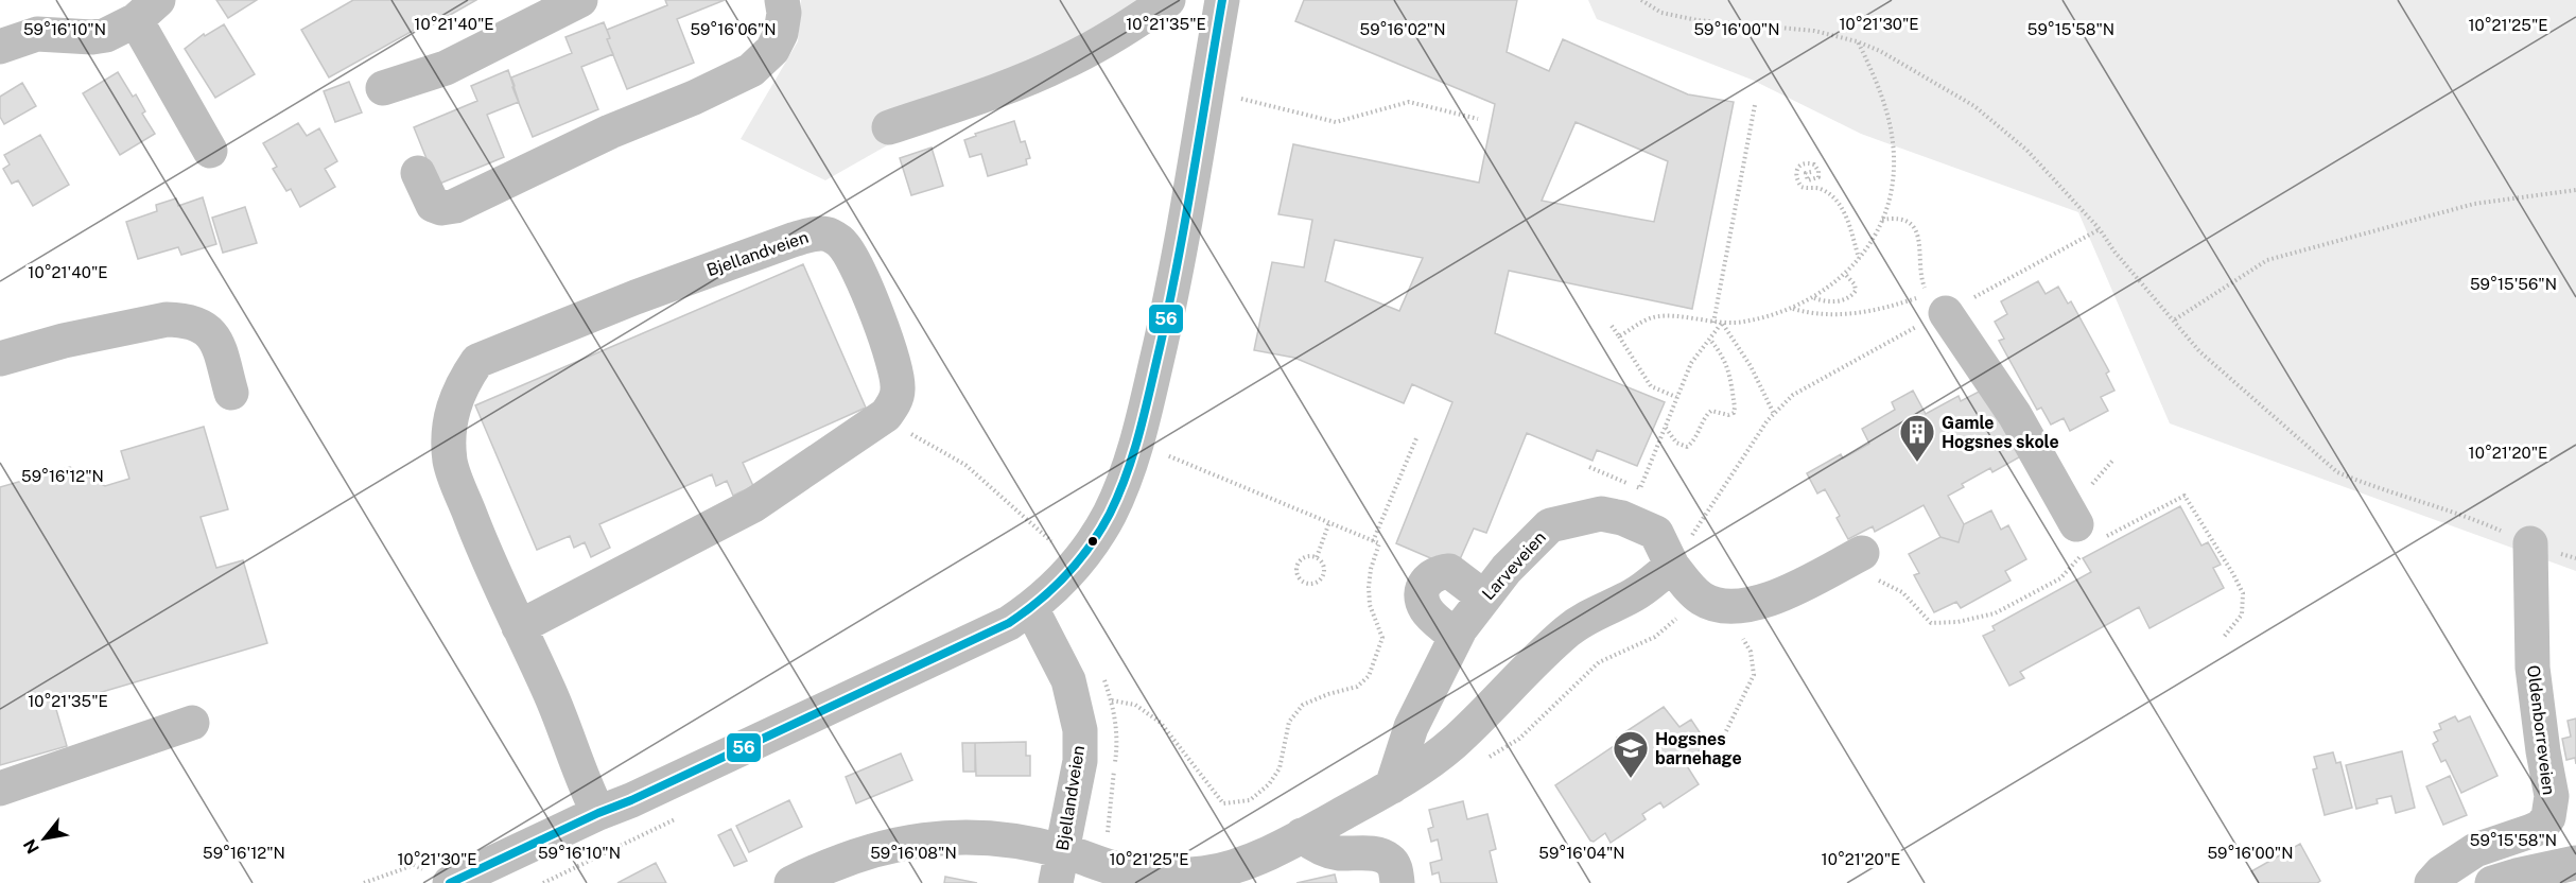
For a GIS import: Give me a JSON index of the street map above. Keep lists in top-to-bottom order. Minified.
{"streets":{"street":["Bjellandveien","Larveveien","Oldenborreveien"]},"places":{"building":["Gamle Hogsnes skole"],"school or university":["Hogsnes barnehage"]},"lines":["transit line 56"],"north":"bottom left","coordinates":["10°21'40\"E","10°21'35\"E","10°21'30\"E","10°21'25\"E","59°16'10\"N","59°16'06\"N","59°16'02\"N","59°16'00\"N","59°15'58\"N","59°15'56\"N","10°21'20\"E","59°16'12\"N","59°16'08\"N","59°16'04\"N"]}
